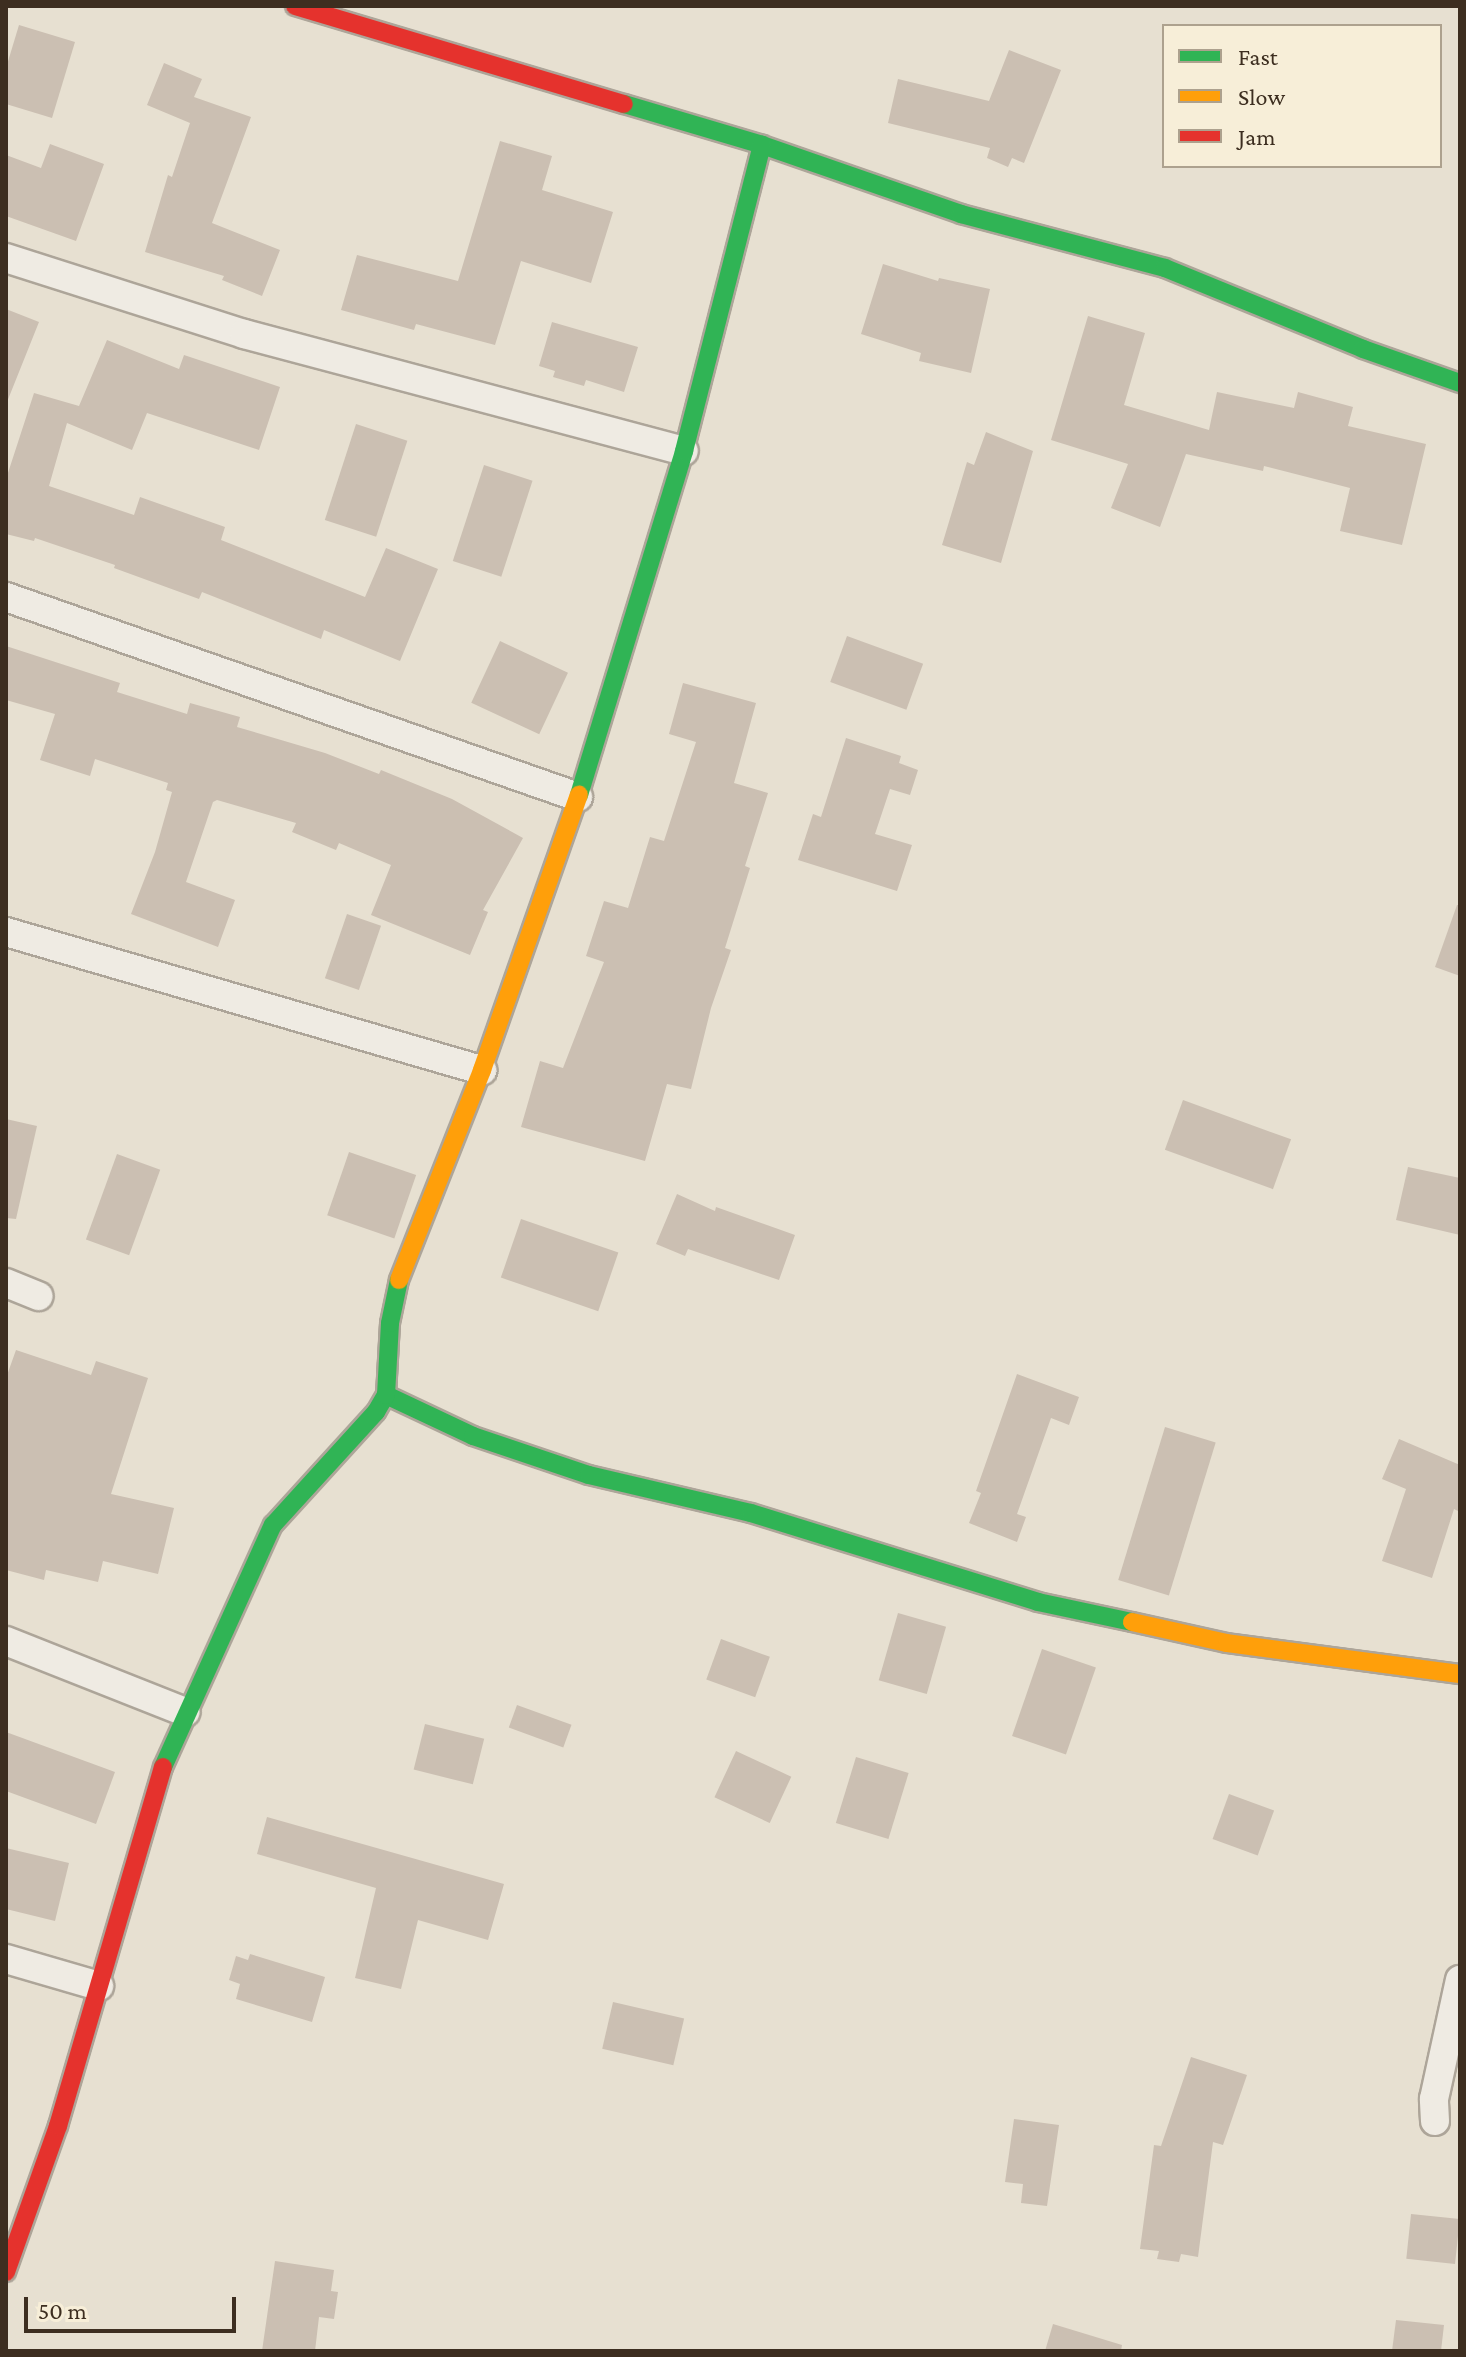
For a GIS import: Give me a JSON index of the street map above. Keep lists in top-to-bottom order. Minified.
{"legend":["Fast","Slow","Jam"],"scale_bar":"50 m"}
